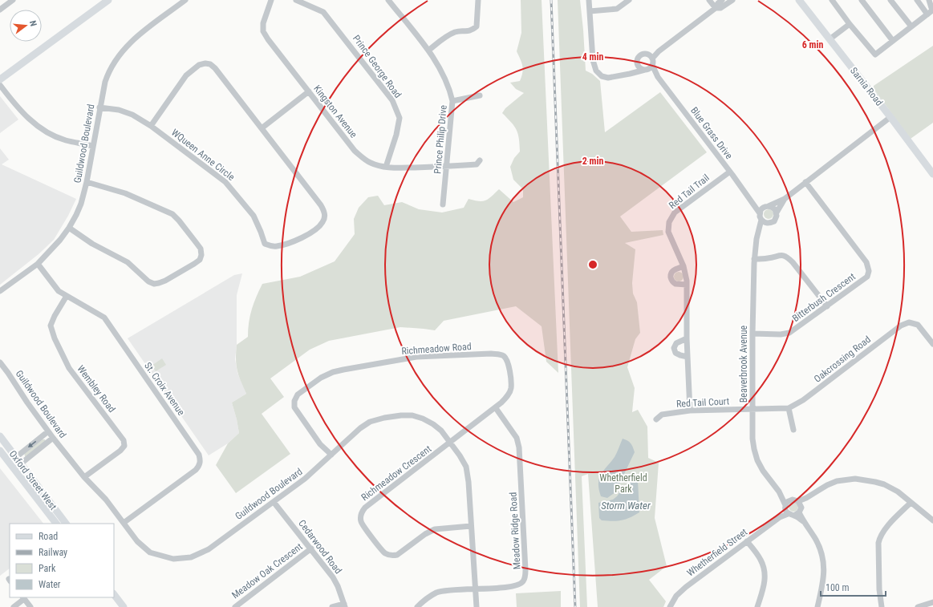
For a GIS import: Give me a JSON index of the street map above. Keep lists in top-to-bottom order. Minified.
{"streets":{"main road":["Sarnia Road","Oxford Street West"],"street":["Prince George Road","Kingston Avenue","Blue Grass Drive","Prince Philip Drive","Guildwood Boulevard","WQueen Anne Circle","Red Tail Trail","Bitterbush Crescent","Richmeadow Road","Oakcrossing Road","Beaverbrook Avenue","Wembley Road","St. Croix Avenue","Red Tail Court","Richmeadow Crescent","Meadow Ridge Road","Cedarwood Road","Whetherfield Street","Meadow Oak Crescent"]},"crossings":[["Prince George Road","Kingston Avenue"],["Kingston Avenue","Prince Philip Drive"],["Blue Grass Drive","Red Tail Trail"],["Blue Grass Drive","Beaverbrook Avenue"],["Guildwood Boulevard","Richmeadow Road"],["Guildwood Boulevard","Wembley Road"],["Guildwood Boulevard","St. Croix Avenue"],["Guildwood Boulevard","Richmeadow Crescent"],["Guildwood Boulevard","Meadow Ridge Road"],["Guildwood Boulevard","Cedarwood Road"],["Red Tail Trail","Red Tail Court"],["Bitterbush Crescent","Beaverbrook Avenue"],["Richmeadow Road","Richmeadow Crescent"],["Richmeadow Road","Meadow Ridge Road"],["Oakcrossing Road","Beaverbrook Avenue"],["Oakcrossing Road","Red Tail Court"],["Beaverbrook Avenue","Red Tail Court"],["Beaverbrook Avenue","Whetherfield Street"],["Wembley Road","St. Croix Avenue"],["Cedarwood Road","Meadow Oak Crescent"]],"water":["Storm Water"],"parks":["Whetherfield Park"],"legend":["Road","Railway","Park","Water"],"scale_bar":"100 m","north":"right","rings":["6 min","4 min","2 min"]}
